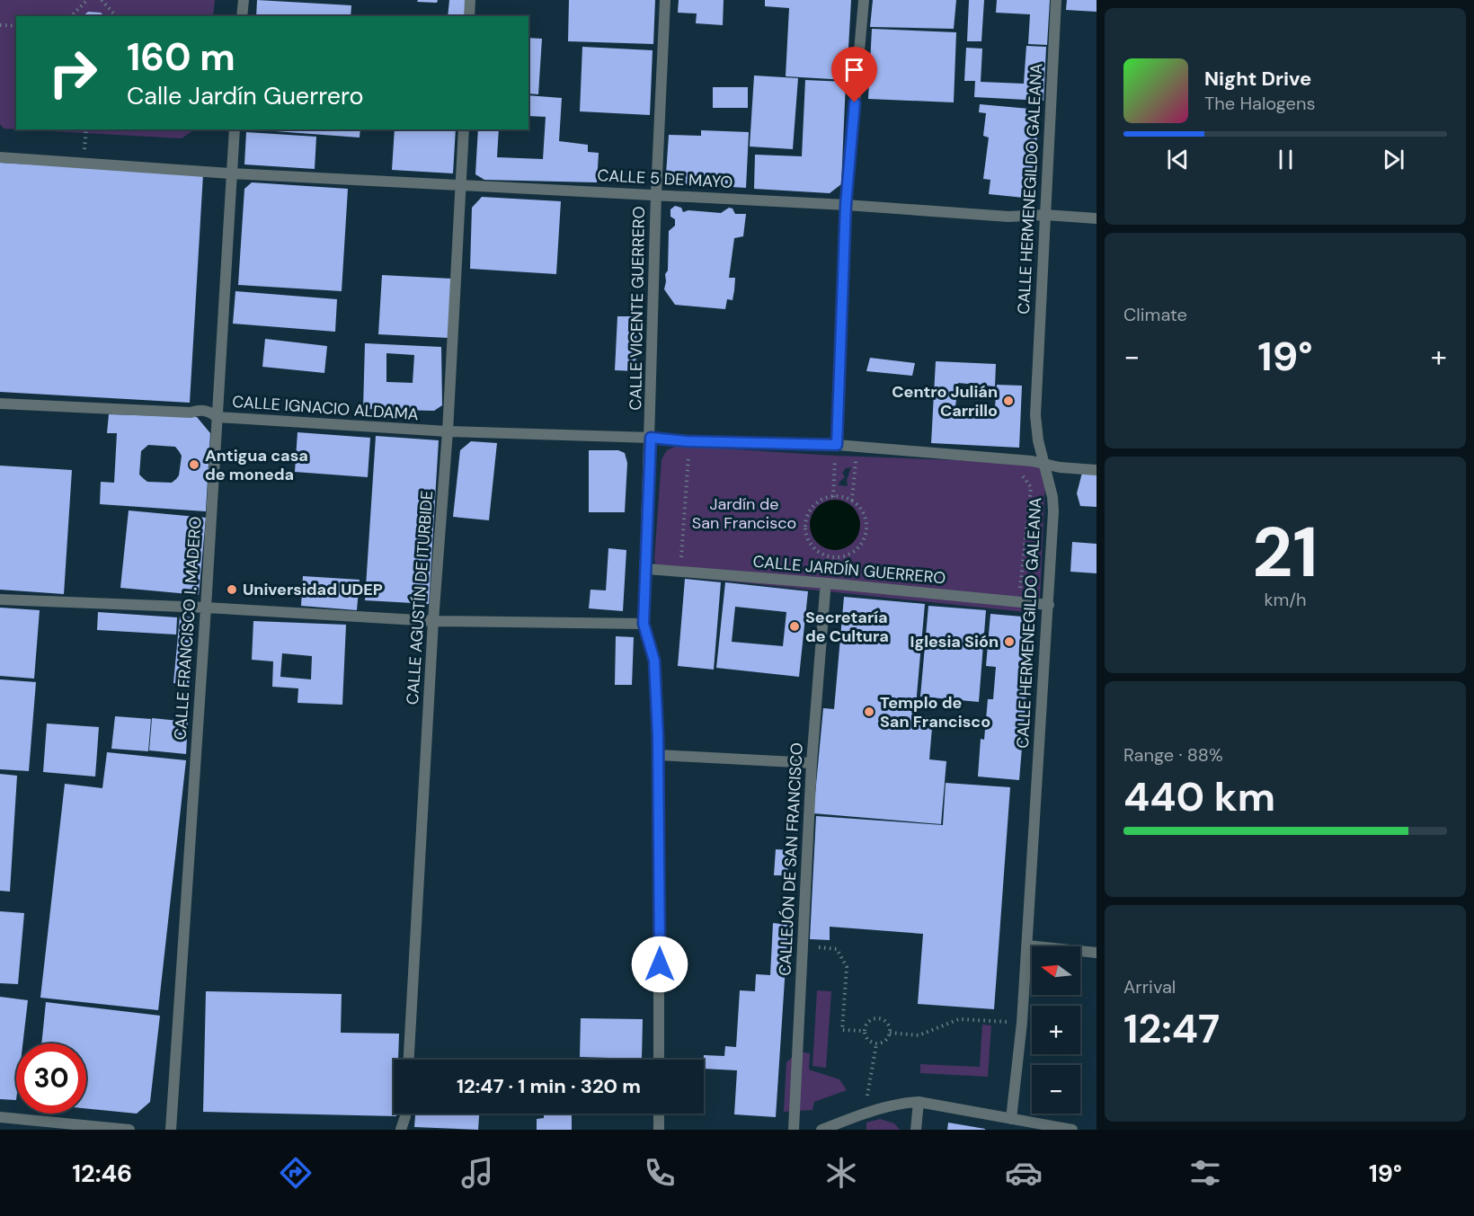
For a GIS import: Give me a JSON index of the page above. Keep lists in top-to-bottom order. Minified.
{"streets":{"street":["CALLE 5 DE MAYO","CALLE HERMENEGILDO GALEANA","CALLE VICENTE GUERRERO","CALLE IGNACIO ALDAMA","CALLE JARDÍN GUERRERO","CALLE AGUSTÍN DE ITURBIDE","CALLE FRANCISCO I. MADERO","CALLEJÓN DE SAN FRANCISCO"]},"crossings":[["CALLE 5 DE MAYO","CALLE HERMENEGILDO GALEANA"],["CALLE 5 DE MAYO","CALLE VICENTE GUERRERO"],["CALLE 5 DE MAYO","CALLE AGUSTÍN DE ITURBIDE"],["CALLE 5 DE MAYO","CALLE FRANCISCO I. MADERO"],["CALLE HERMENEGILDO GALEANA","CALLE JARDÍN GUERRERO"],["CALLE VICENTE GUERRERO","CALLE IGNACIO ALDAMA"],["CALLE VICENTE GUERRERO","CALLE JARDÍN GUERRERO"],["CALLE IGNACIO ALDAMA","CALLE AGUSTÍN DE ITURBIDE"],["CALLE IGNACIO ALDAMA","CALLE FRANCISCO I. MADERO"]],"parks":["Jardín de San Francisco"],"places":["Centro Julián Carrillo","Antigua casa de moneda","Universidad UDEP","Secretaría de Cultura","Iglesia Sión","Templo de San Francisco"],"north":"left","page":{"turn":["160 m","Calle Jardín Guerrero"],"song":["Night Drive","The Halogens"],"tile":["Climate",["21","km/h"],["Range · 88%","440 km"],["Arrival","12:47"]],"heat":["−","19°","+"],"map_buttons":["+","−"],"limit":"30","trip":"12:47 · 1 min · 320 m","tabs":["12:46","19°"]}}
